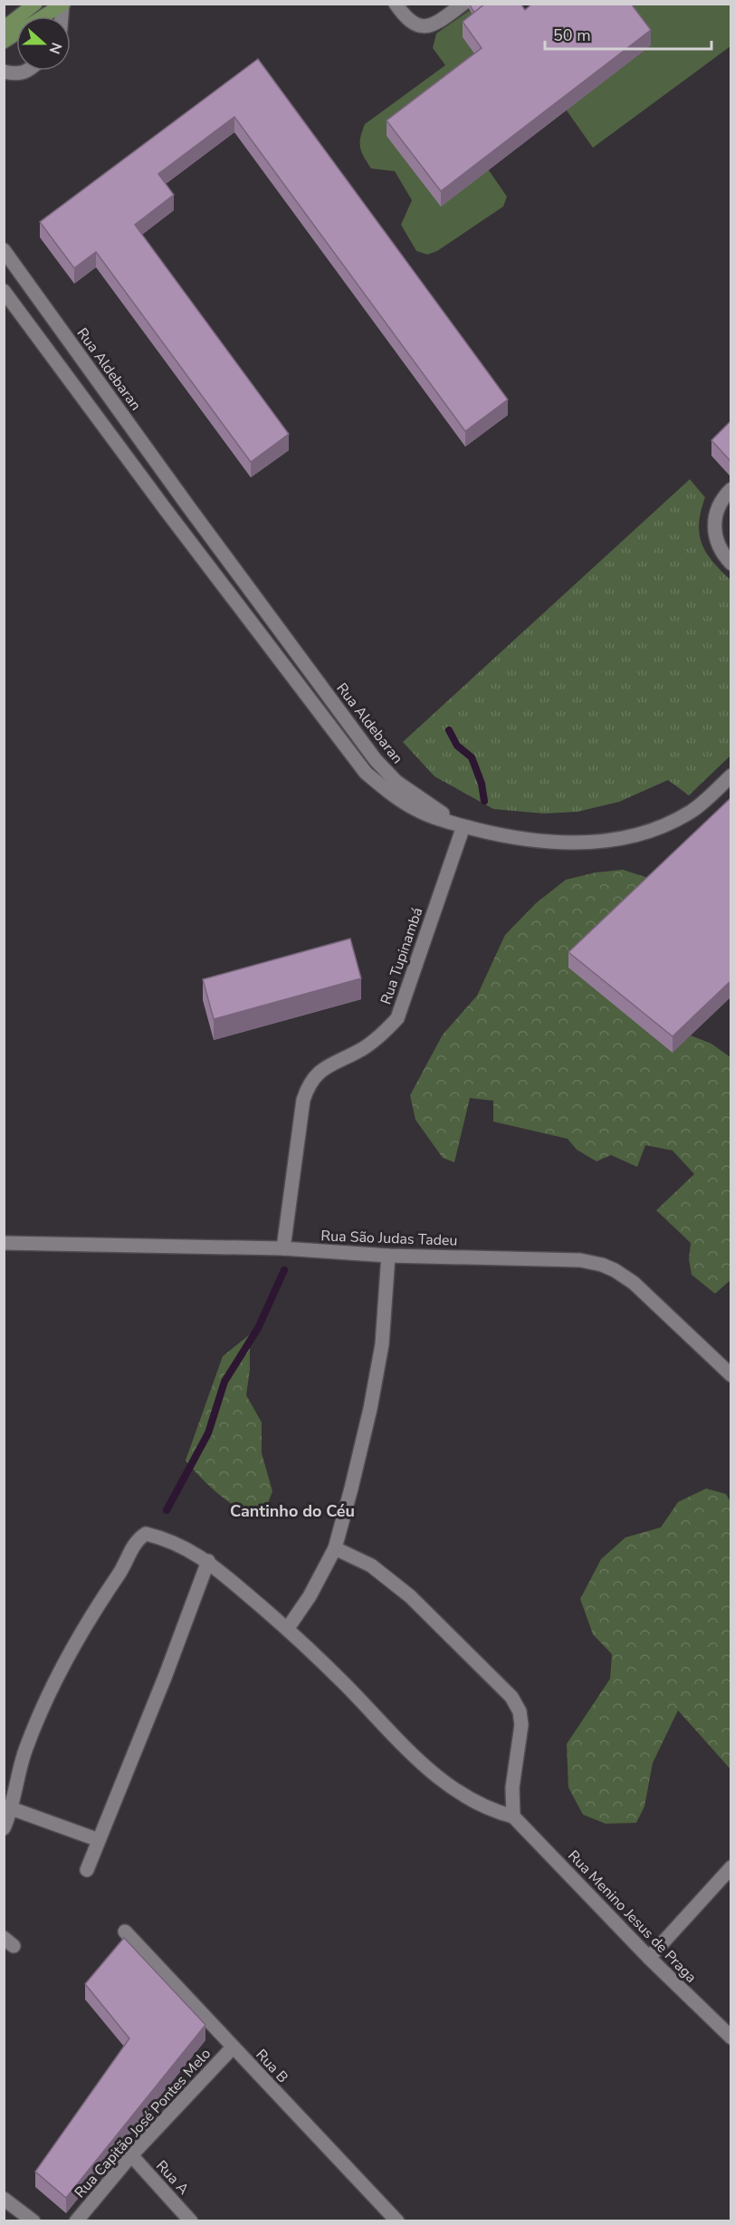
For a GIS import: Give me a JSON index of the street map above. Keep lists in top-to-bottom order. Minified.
{"streets":{"street":["Rua Aldebaran","Rua Tupinambá","Rua São Judas Tadeu","Rua Menino Jesus de Praga","Rua B","Rua Capitão José Pontes Melo","Rua A"]},"crossings":[["Rua Aldebaran","Rua Tupinambá"],["Rua Tupinambá","Rua São Judas Tadeu"],["Rua B","Rua Capitão José Pontes Melo"],["Rua Capitão José Pontes Melo","Rua A"]],"districts":["Cantinho do Céu"],"scale_bar":"50 m","north":"right"}
